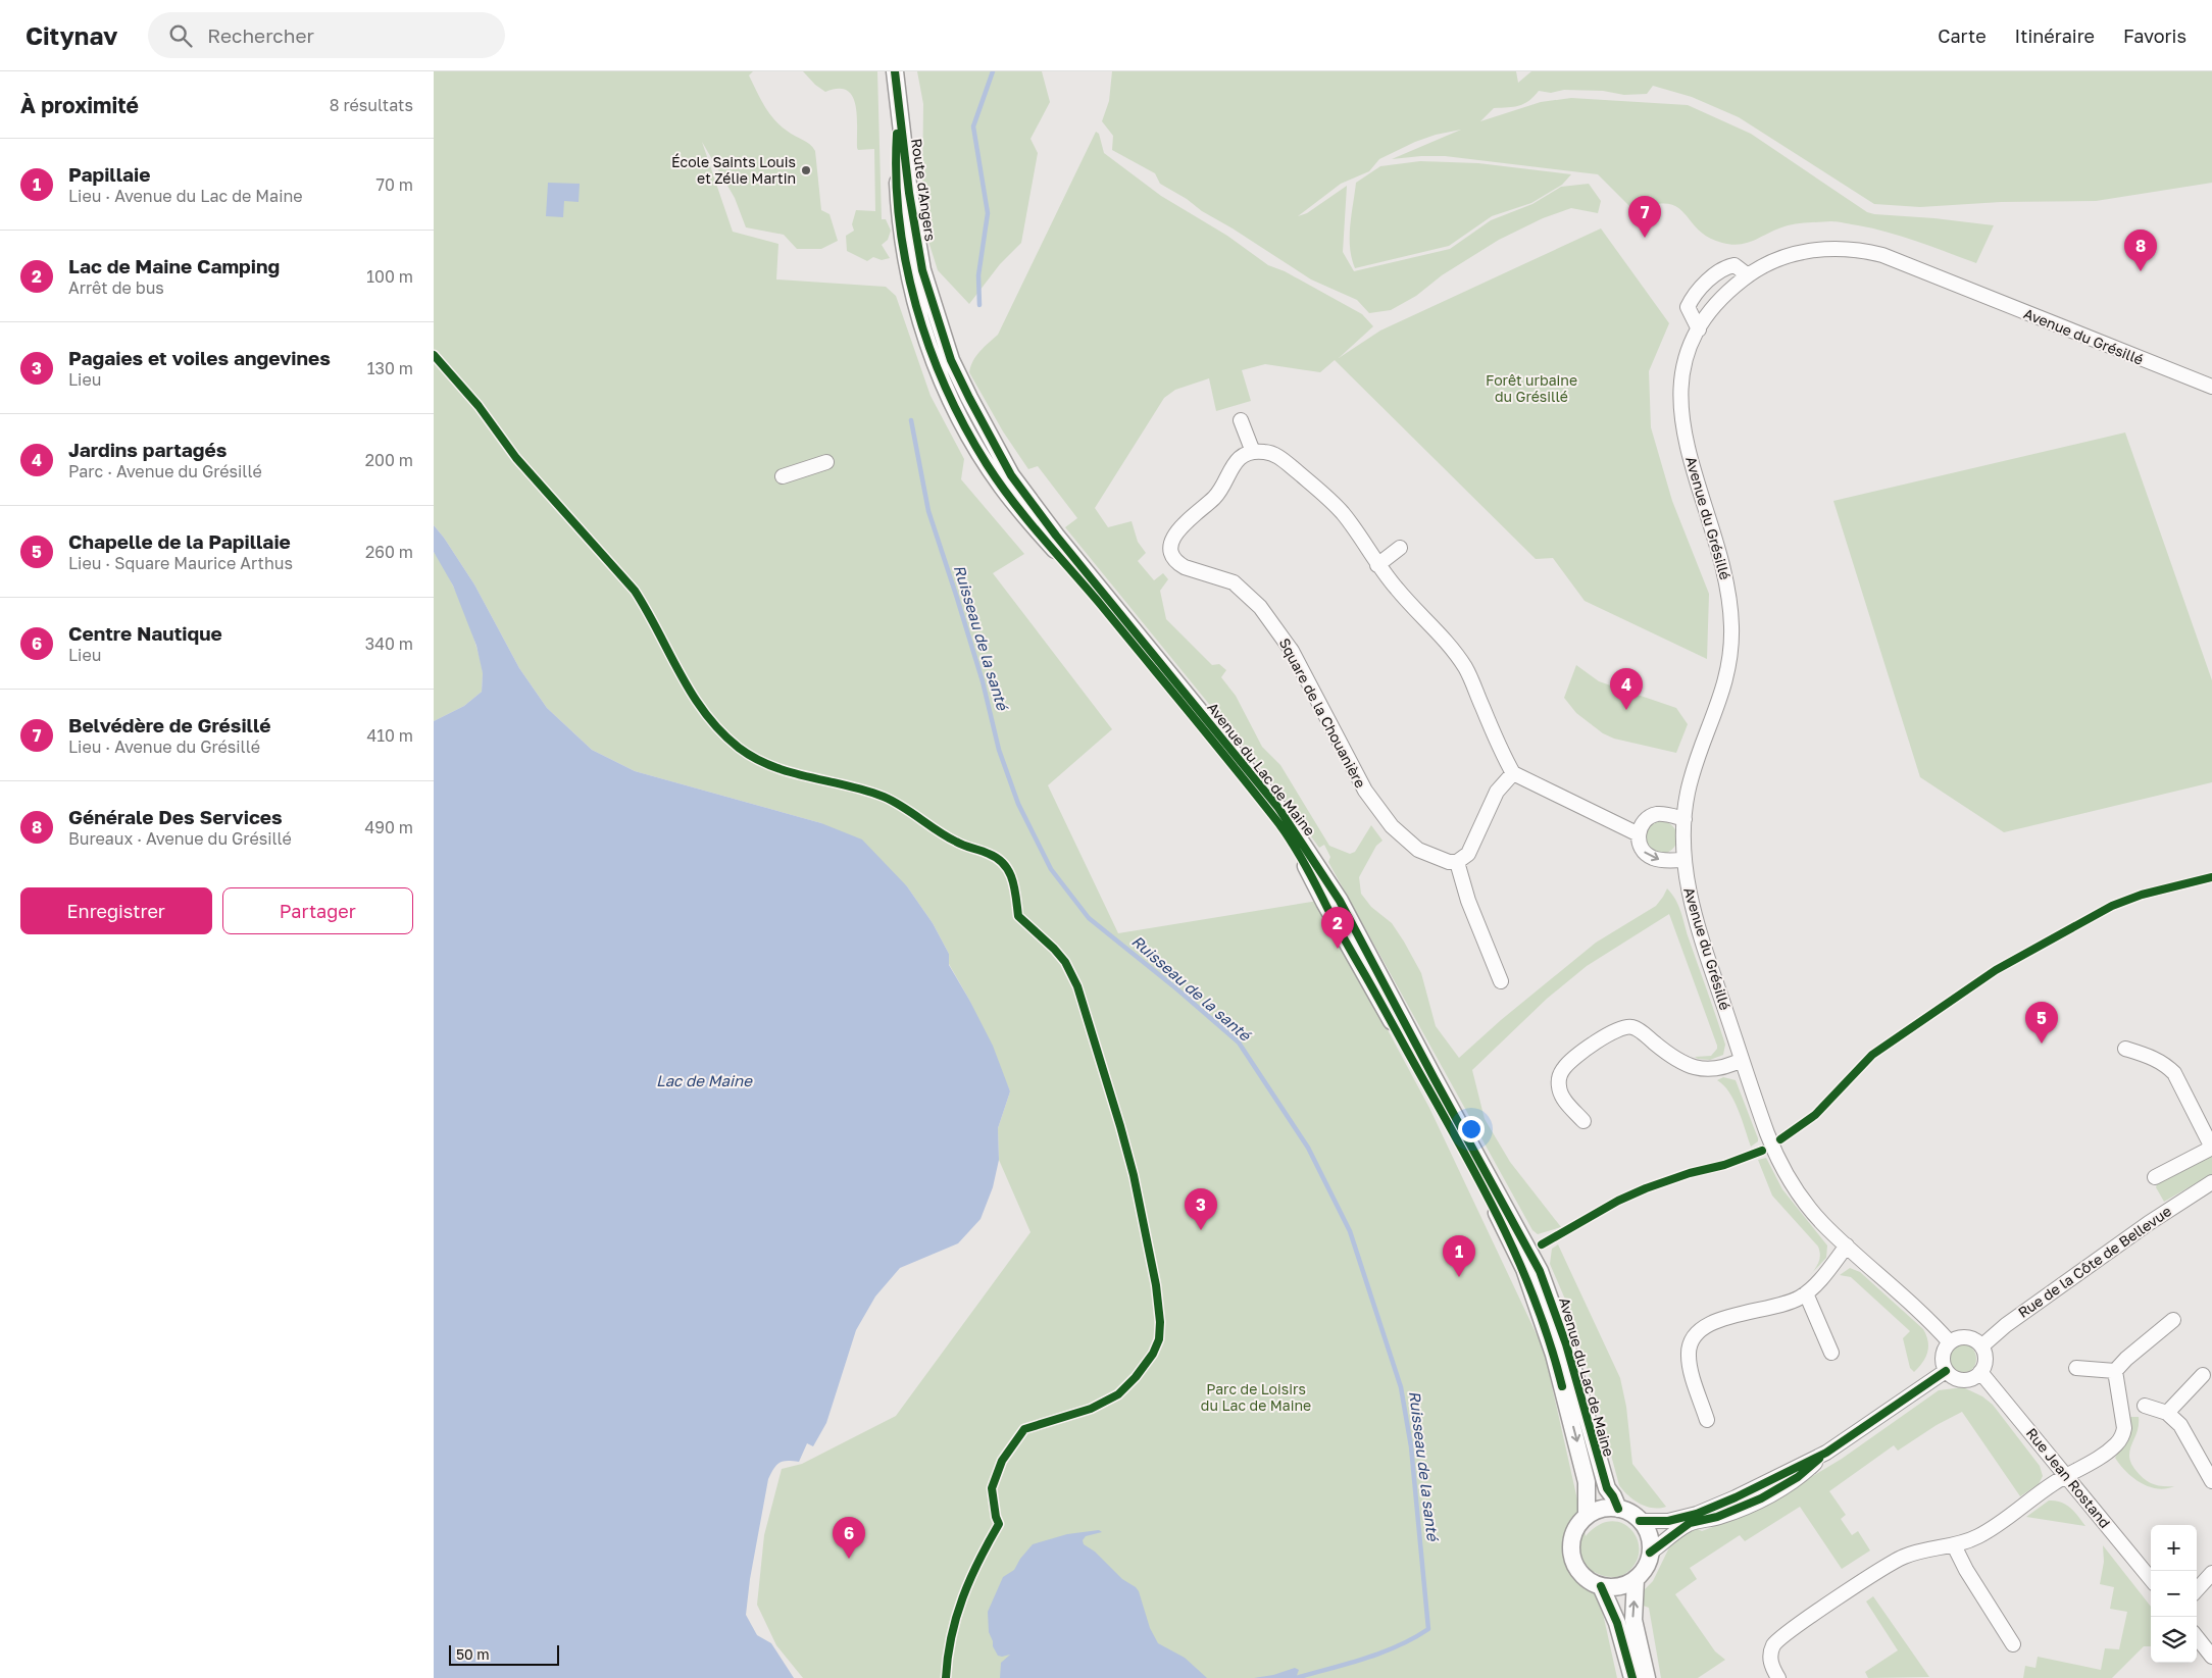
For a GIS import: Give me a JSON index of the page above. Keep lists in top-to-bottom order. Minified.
{"streets":{"street":["Route d'Angers","Avenue du Grésillé","Square de la Chouanière","Avenue du Lac de Maine","Rue de la Côte de Bellevue","Rue Jean Rostand"]},"crossings":[["Route d'Angers","Avenue du Lac de Maine"],["Avenue du Grésillé","Rue de la Côte de Bellevue"],["Avenue du Grésillé","Rue Jean Rostand"],["Rue de la Côte de Bellevue","Rue Jean Rostand"]],"water":["Ruisseau de la santé","Lac de Maine"],"parks":["Forêt urbaine du Grésillé","Parc de Loisirs du Lac de Maine"],"places":["École Saints Louis et Zélie Martin"],"scale_bar":"50 m","page":{"header":"Citynav","search":"Rechercher","nav":["Carte","Itinéraire","Favoris"],"heading":["À proximité","8 résultats"],"list":[{"mark":"1","name":"Papillaie","note":"Lieu · Avenue du Lac de Maine","value":"70 m"},{"mark":"2","name":"Lac de Maine Camping","note":"Arrêt de bus","value":"100 m"},{"mark":"3","name":"Pagaies et voiles angevines","note":"Lieu","value":"130 m"},{"mark":"4","name":"Jardins partagés","note":"Parc · Avenue du Grésillé","value":"200 m"},{"mark":"5","name":"Chapelle de la Papillaie","note":"Lieu · Square Maurice Arthus","value":"260 m"},{"mark":"6","name":"Centre Nautique","note":"Lieu","value":"340 m"},{"mark":"7","name":"Belvédère de Grésillé","note":"Lieu · Avenue du Grésillé","value":"410 m"},{"mark":"8","name":"Générale Des Services","note":"Bureaux · Avenue du Grésillé","value":"490 m"}],"pins":["7","8","4","2","5","3","1","6"],"buttons":["Enregistrer","Partager"],"map_buttons":["+","−"],"scale":"50 m"}}
